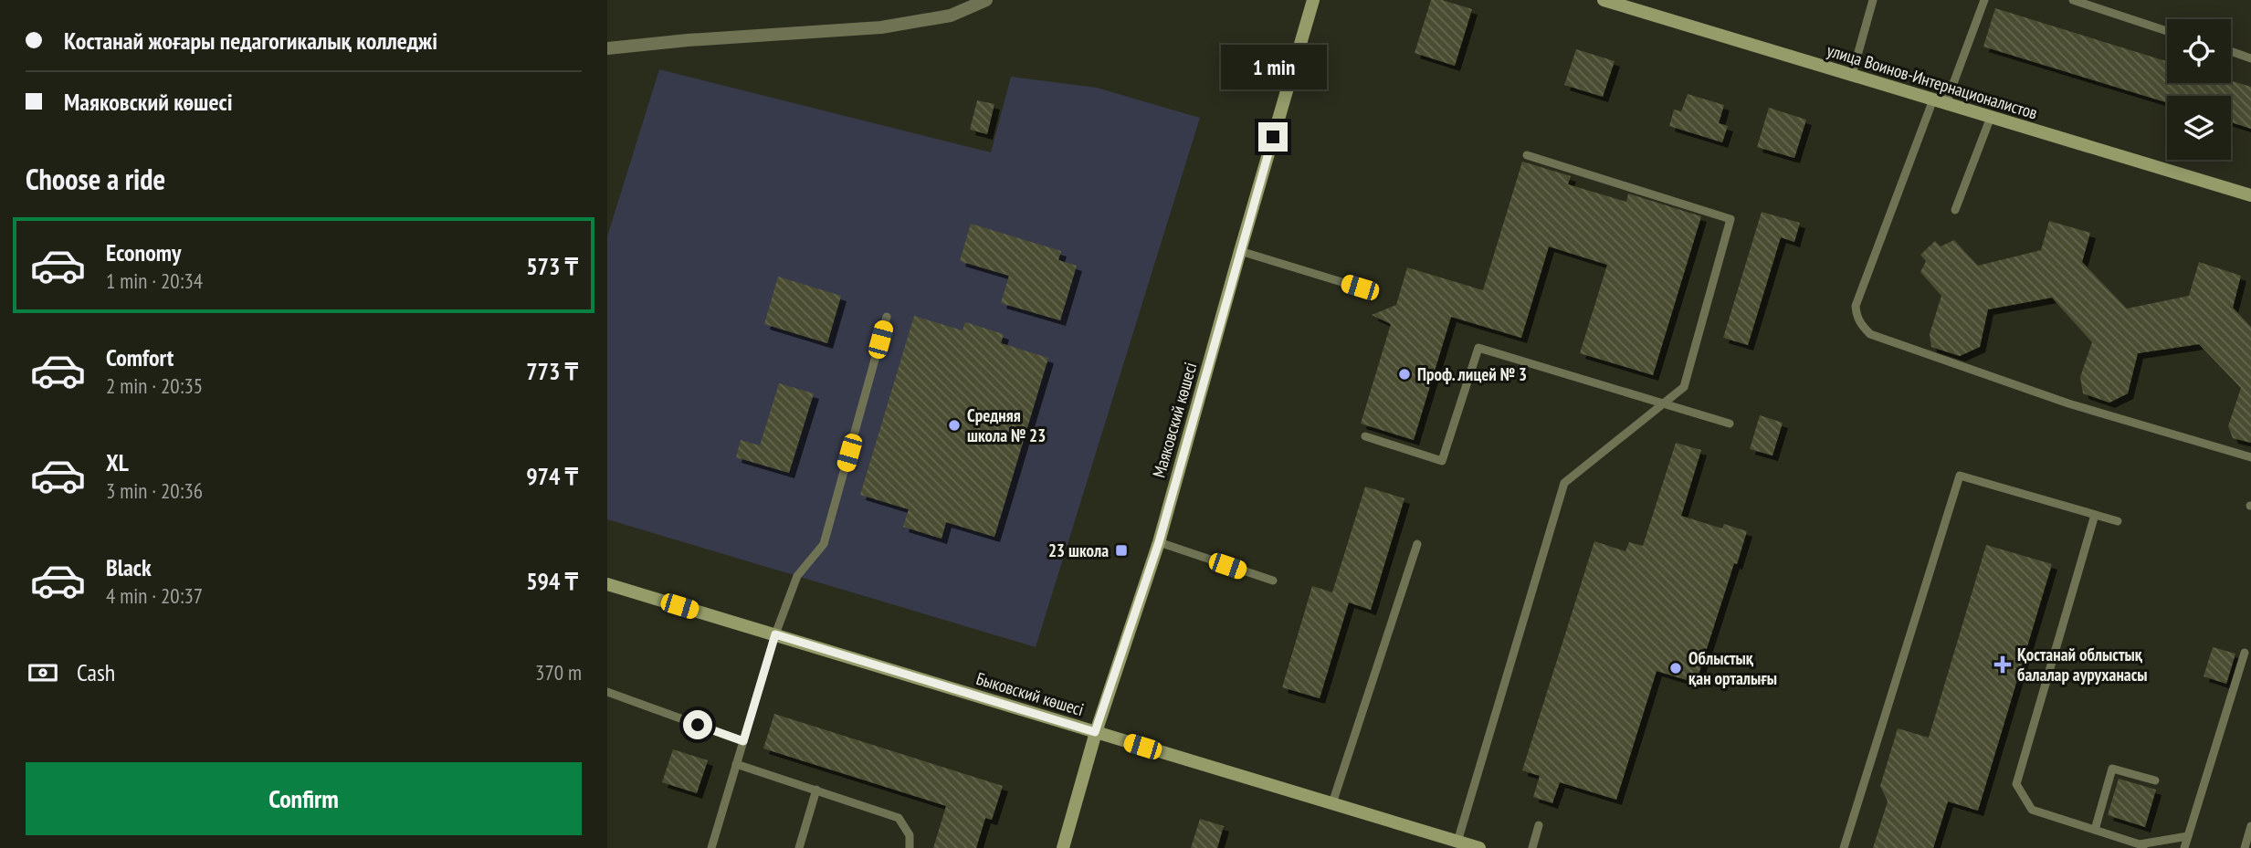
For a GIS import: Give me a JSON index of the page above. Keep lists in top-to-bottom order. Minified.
{"streets":{"main road":["улица Воинов-Интернационалистов","Маяковский көшесі","Быковский көшесі"]},"crossings":[["Маяковский көшесі","Быковский көшесі"]],"places":{"other":["Проф. лицей № 3","Средняя школа № 23","Облыстық қан орталығы"],"transit":["23 школа"],"health":["Қостанай облыстық балалар ауруханасы"]},"page":{"banner":["Костанай жоғары педагогикалық колледжі","Маяковский көшесі"],"bubble":"1 min","heading":"Choose a ride","list":[{"name":"Economy","note":"1 min · 20:34","value":"573 ₸"},{"name":"Comfort","note":"2 min · 20:35","value":"773 ₸"},{"name":"XL","note":"3 min · 20:36","value":"974 ₸"},{"name":"Black","note":"4 min · 20:37","value":"594 ₸"}],"pay":["Cash","370 m"],"buttons":"Confirm"}}
